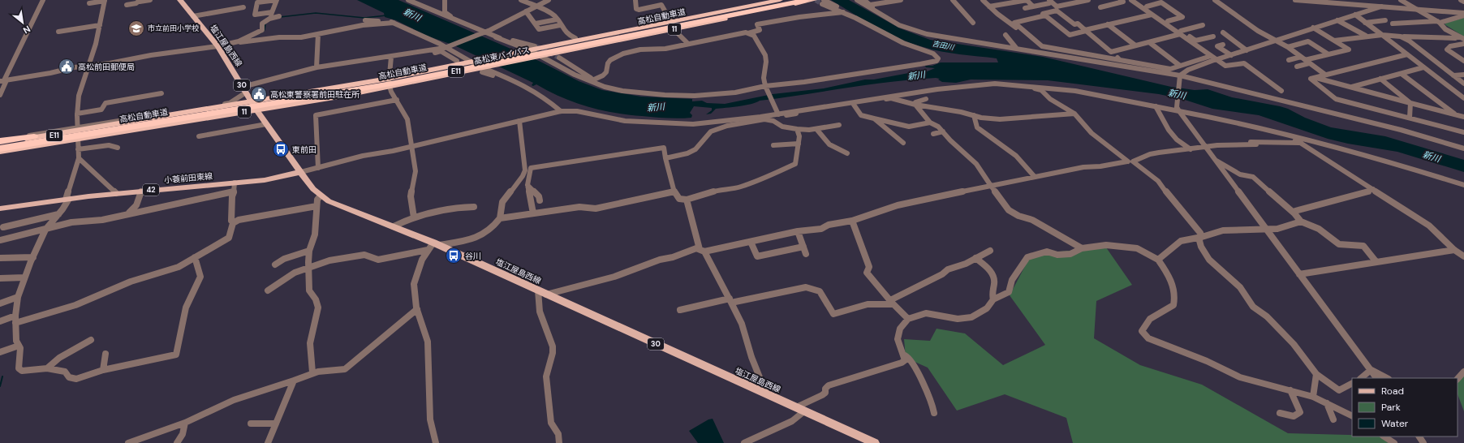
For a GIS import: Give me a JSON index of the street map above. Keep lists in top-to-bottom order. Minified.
{"streets":{"highway":["高松自動車道","11","高松東バイパス","E11"],"main road":["塩江屋島西線","30","小蓑前田東線","42"]},"crossings":[["高松自動車道","高松東バイパス"],["塩江屋島西線","高松東バイパス"],["塩江屋島西線","小蓑前田東線"]],"water":["新川","吉田川"],"places":{"school or university":["市立前田小学校"],"public building":["高松前田郵便局","高松東警察署前田駐在所"],"bus stop":["東前田","谷川"]},"legend":["Road","Park","Water"],"north":"bottom right"}
